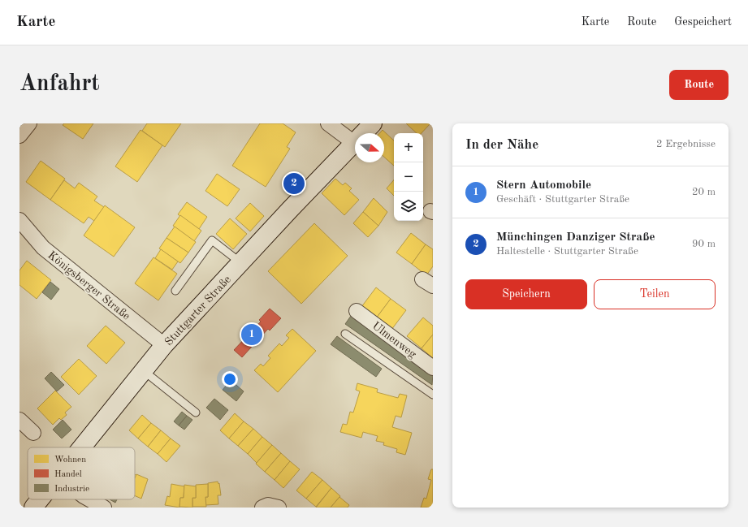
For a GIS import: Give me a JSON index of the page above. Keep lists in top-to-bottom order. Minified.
{"streets":{"street":["Königsberger Straße","Stuttgarter Straße","Ulmenweg"]},"crossings":[["Königsberger Straße","Stuttgarter Straße"]],"legend":["Wohnen","Handel","Industrie"],"north":"right","page":{"header":"Karte","nav":["Karte","Route","Gespeichert"],"buttons":["Route",["Speichern","Teilen"]],"title":"Anfahrt","heading":["In der Nähe","2 Ergebnisse"],"map_buttons":["+","−"],"list":[{"mark":"1","name":"Stern Automobile","note":"Geschäft · Stuttgarter Straße","value":"20 m"},{"mark":"2","name":"Münchingen Danziger Straße","note":"Haltestelle · Stuttgarter Straße","value":"90 m"}],"pins":["2","1"]}}
